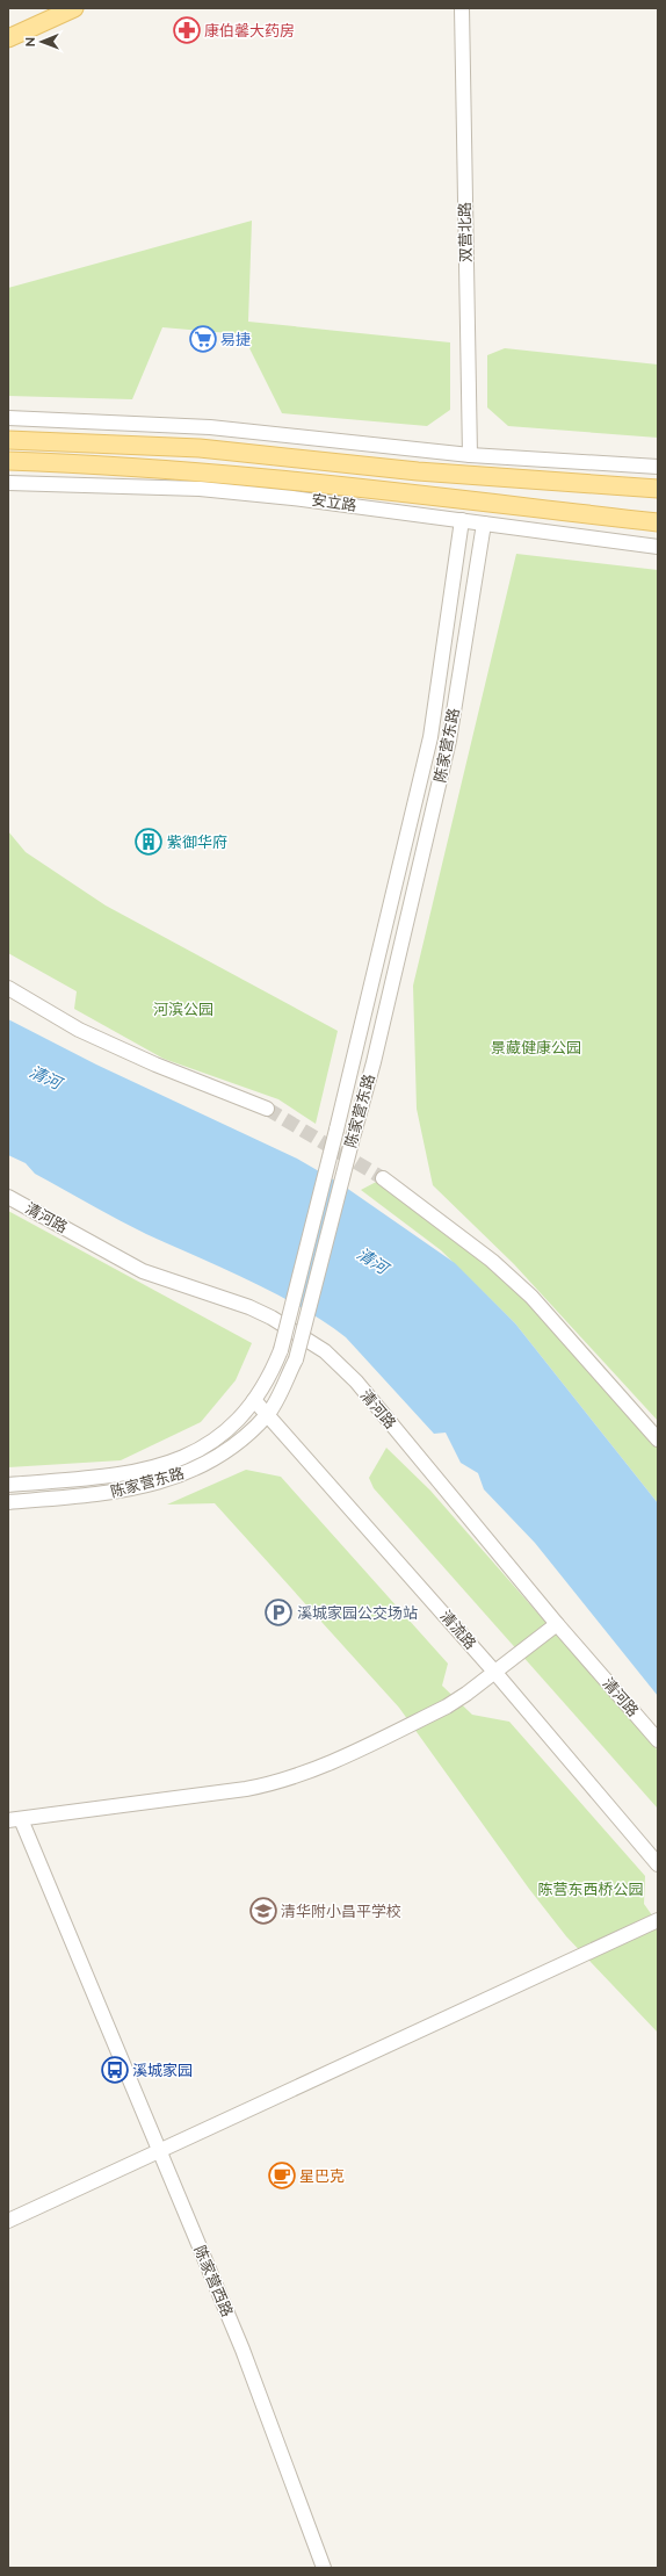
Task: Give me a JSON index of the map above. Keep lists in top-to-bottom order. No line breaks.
{"streets":{"main road":["安立路"],"street":["双营北路","陈家营东路","清河路","清流路","陈家营西路"]},"crossings":[["安立路","陈家营东路"],["陈家营东路","清流路"]],"water":["清河"],"parks":["河滨公园","景藏健康公园","陈营东西桥公园"],"places":{"pharmacy":["康伯馨大药房"],"supermarket":["易捷"],"building":["紫御华府"],"parking":["溪城家园公交场站"],"school or university":["清华附小昌平学校"],"bus stop":["溪城家园"],"cafe":["星巴克"]},"north":"left"}
